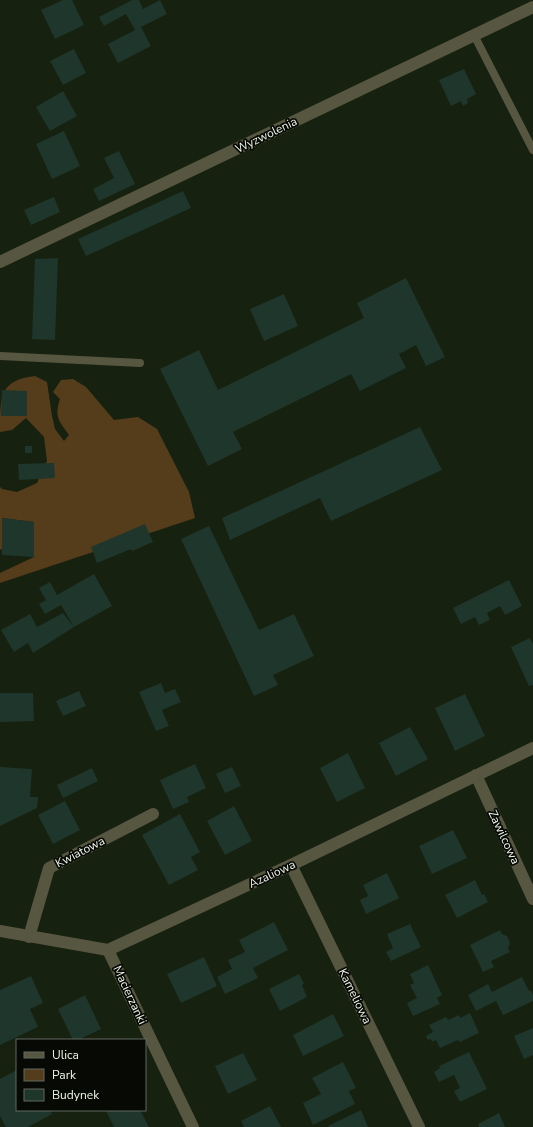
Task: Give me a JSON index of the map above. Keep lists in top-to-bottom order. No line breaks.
{"streets":{"street":["Wyzwolenia","Zawilcowa","Kwiatowa","Azaliowa","Macierzanki","Kameliowa"]},"crossings":[["Zawilcowa","Azaliowa"],["Azaliowa","Macierzanki"],["Azaliowa","Kameliowa"]],"legend":["Ulica","Park","Budynek"]}
